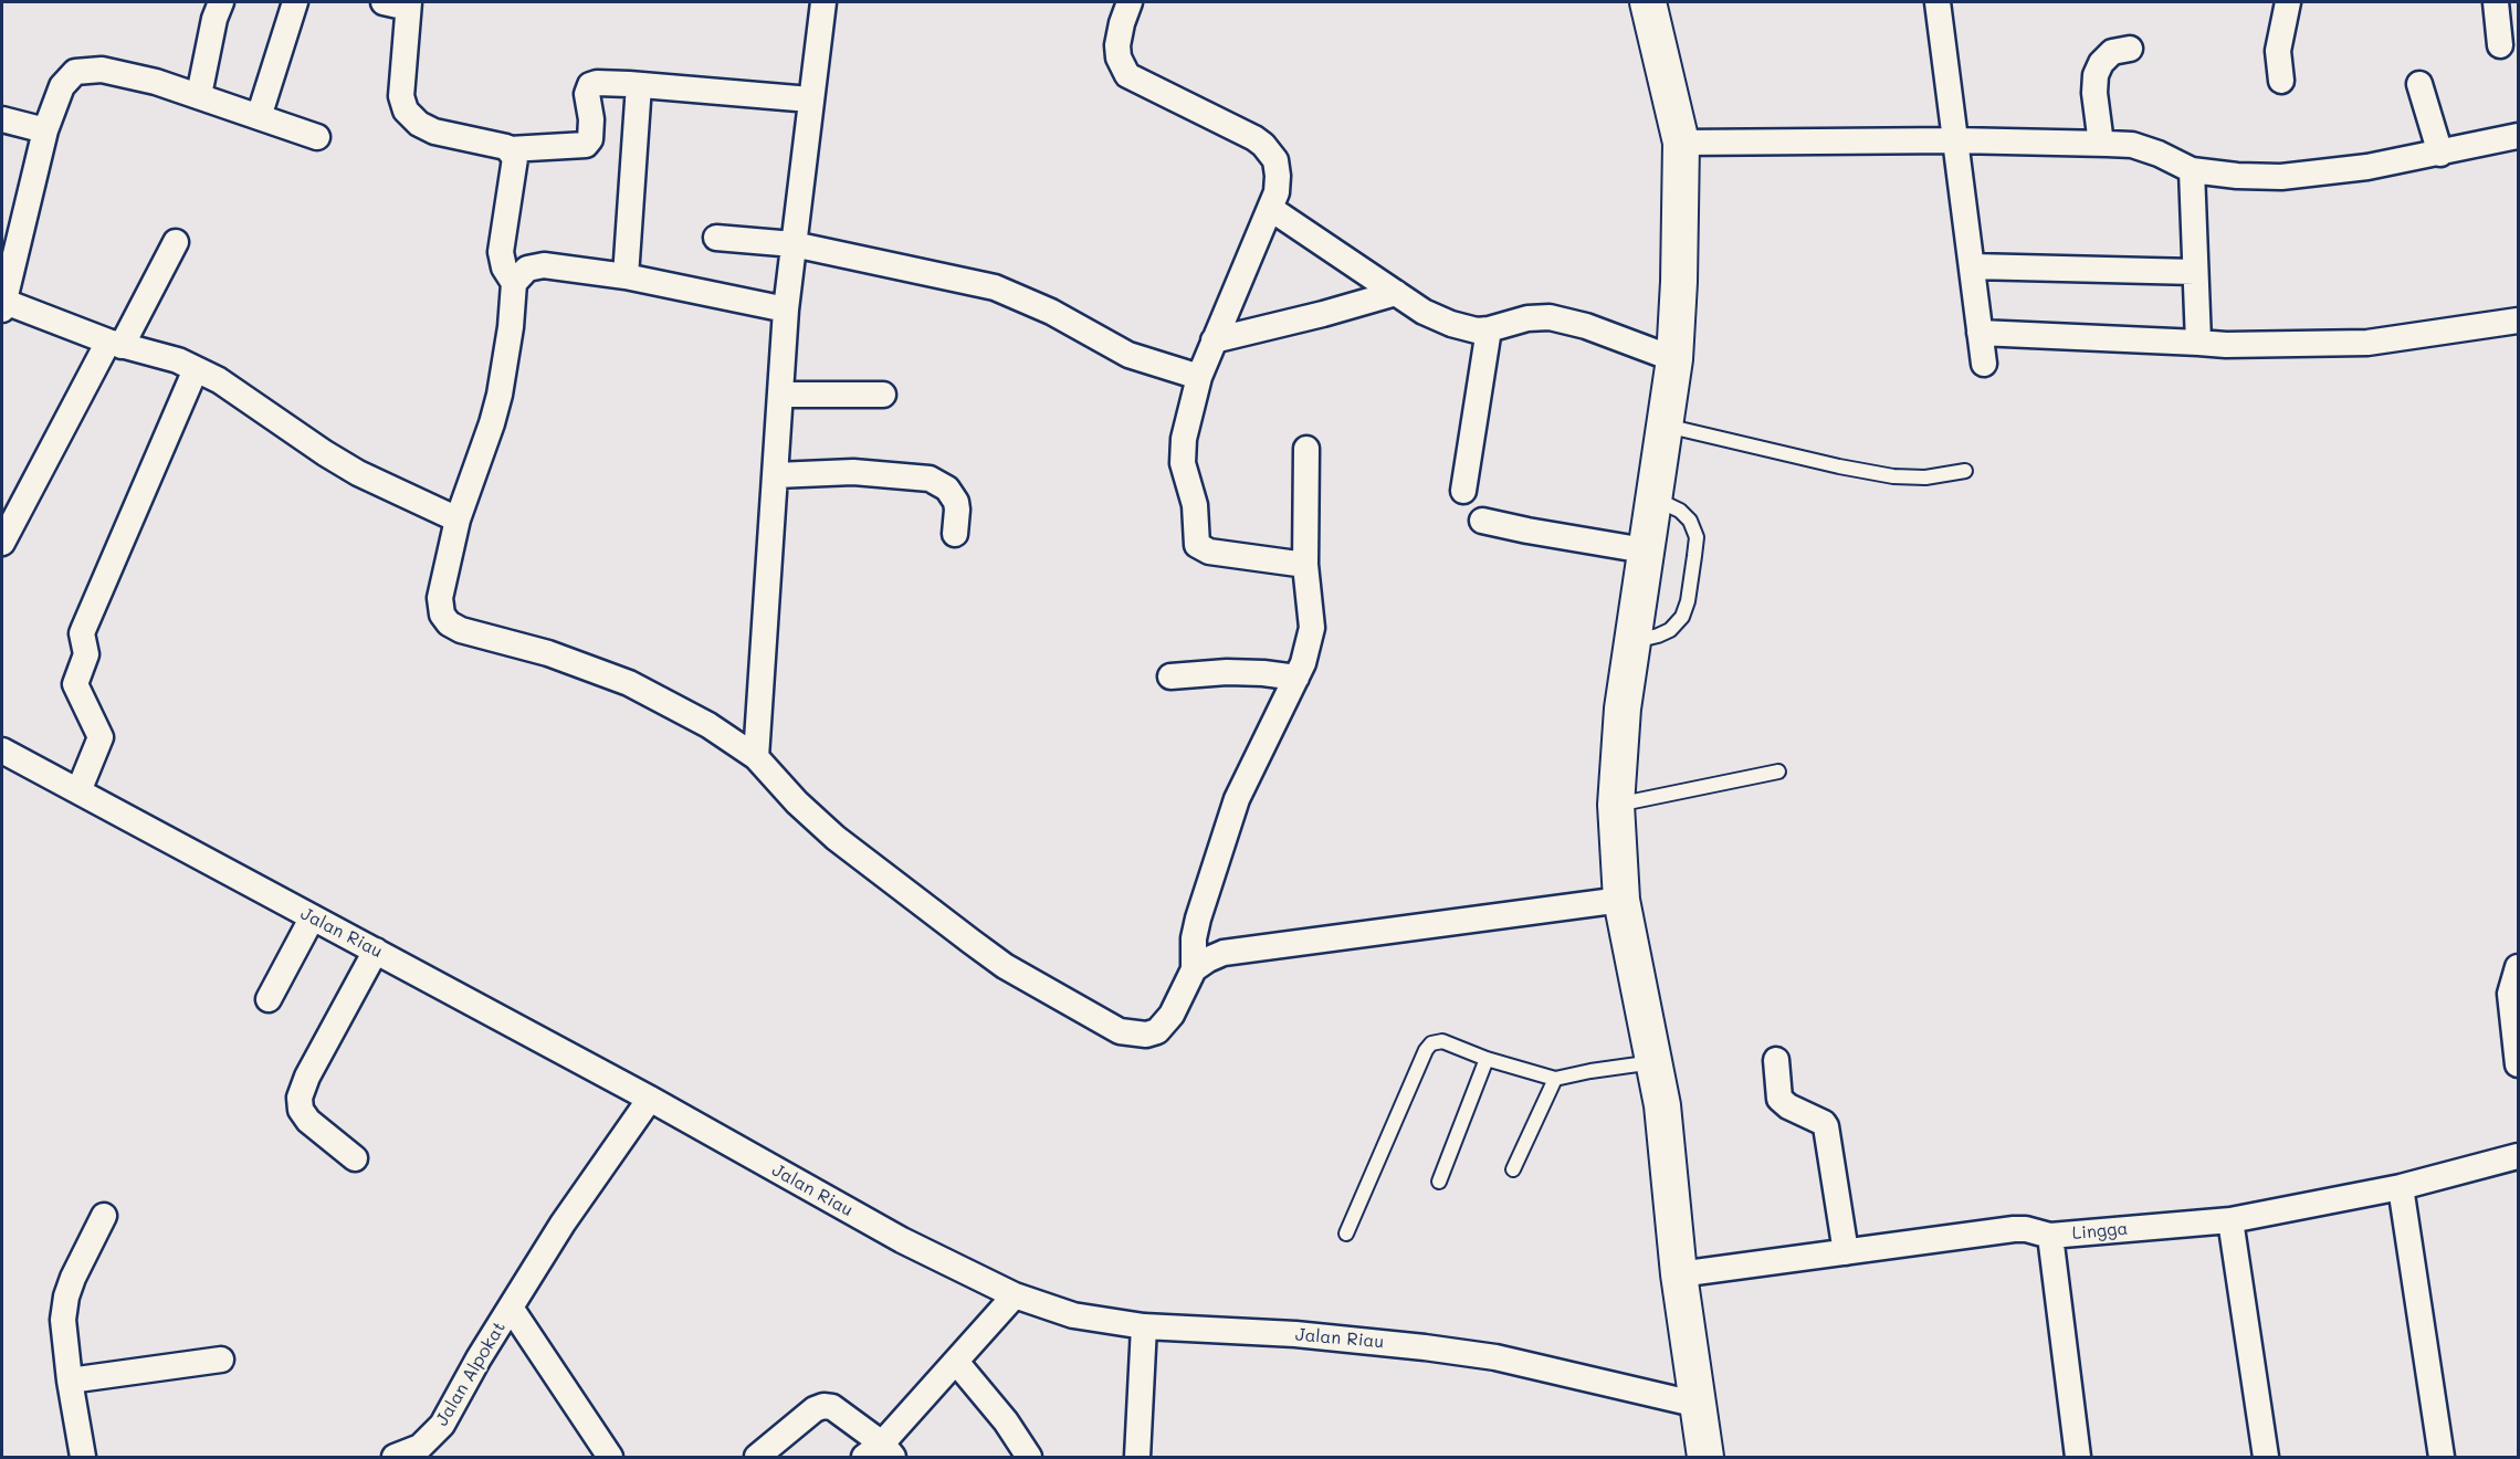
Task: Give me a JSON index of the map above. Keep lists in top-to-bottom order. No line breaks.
{"streets":{"street":["Jalan Riau","Lingga","Jalan Alpokat"]},"crossings":[["Jalan Riau","Jalan Alpokat"]]}
